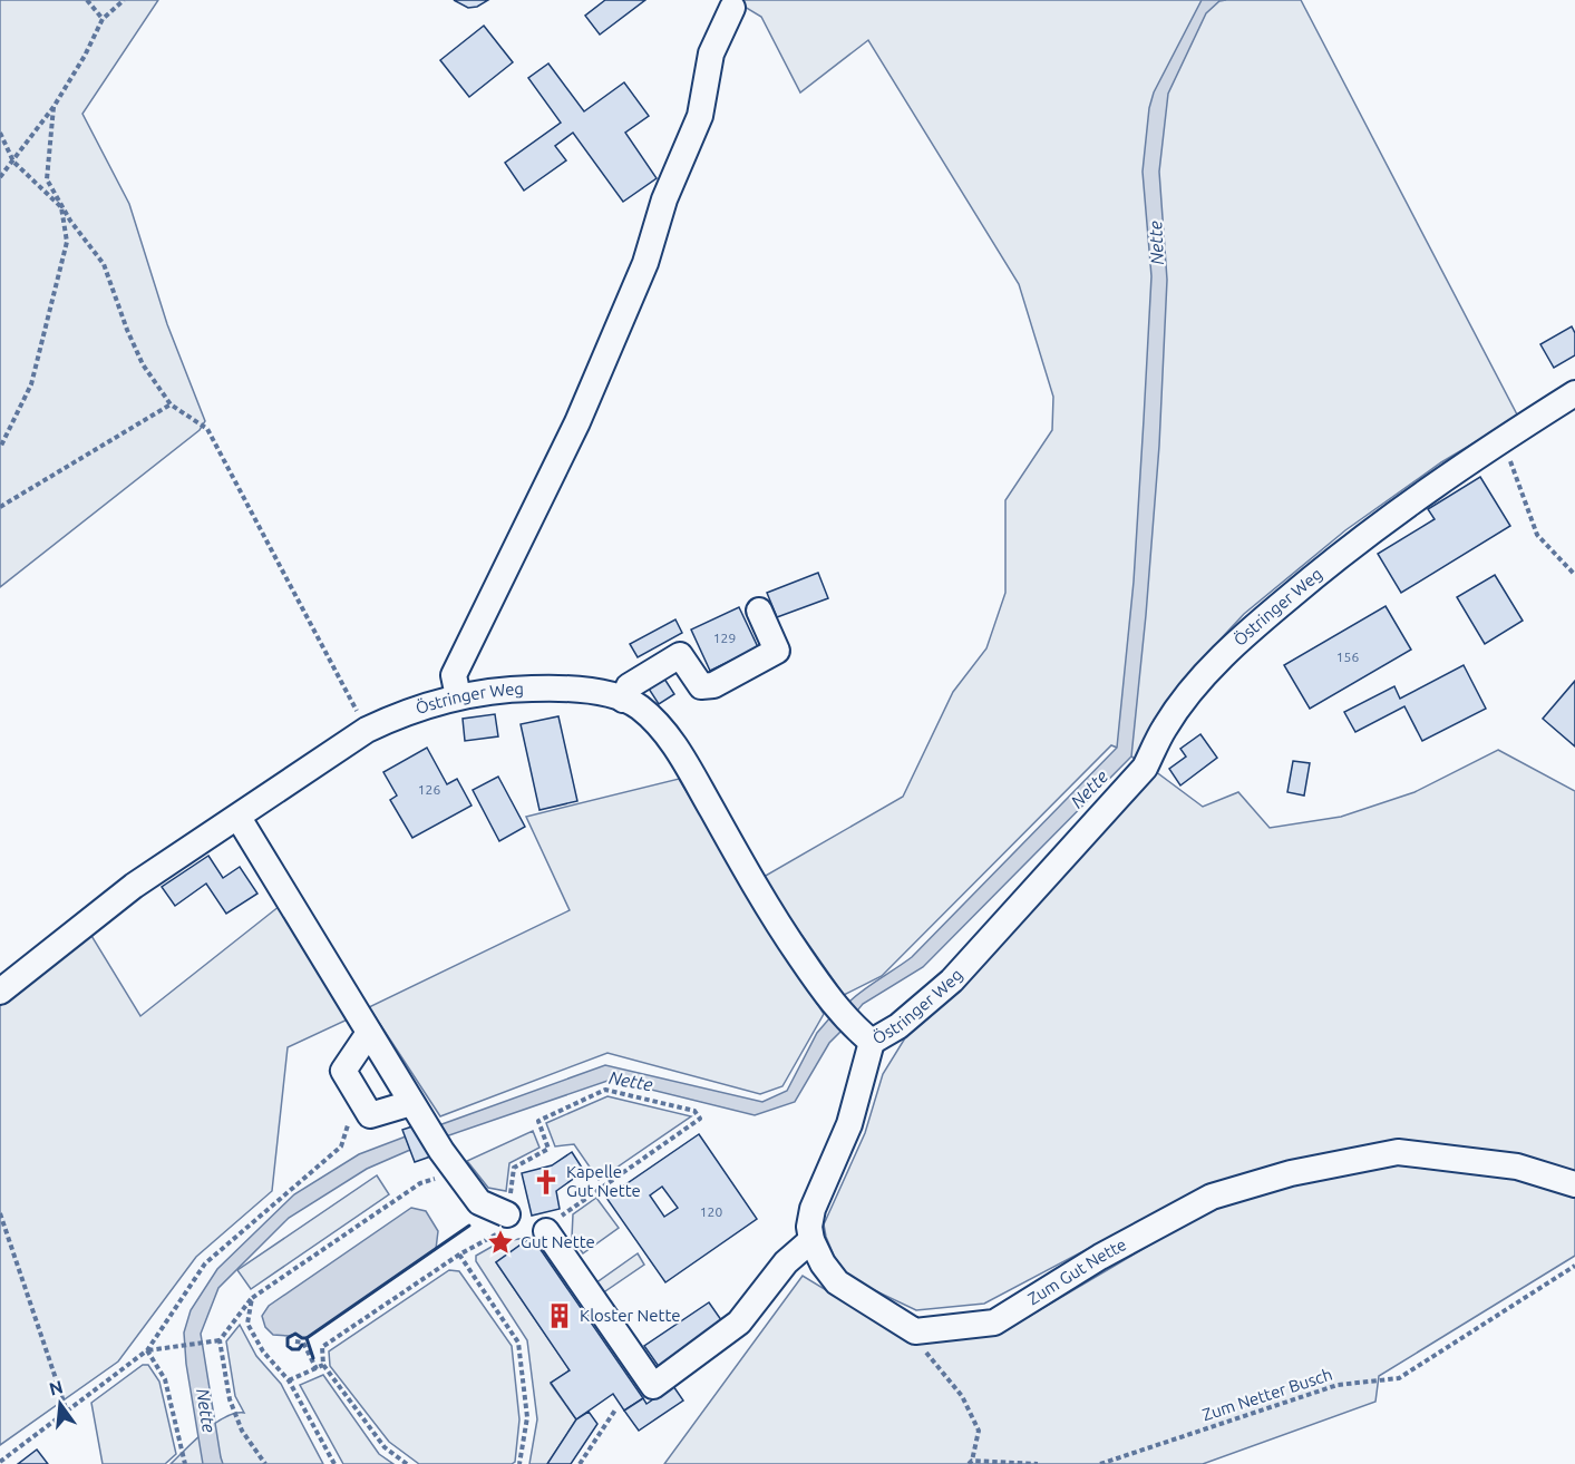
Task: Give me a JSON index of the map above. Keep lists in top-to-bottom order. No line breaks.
{"streets":{"street":["Östringer Weg","Zum Gut Nette"],"path":["Zum Netter Busch"]},"water":["Nette"],"places":{"church":["Kapelle Gut Nette"],"place":["Gut Nette"],"building":["Kloster Nette"]},"house_numbers":["129","156","126","120"],"north":"top"}
